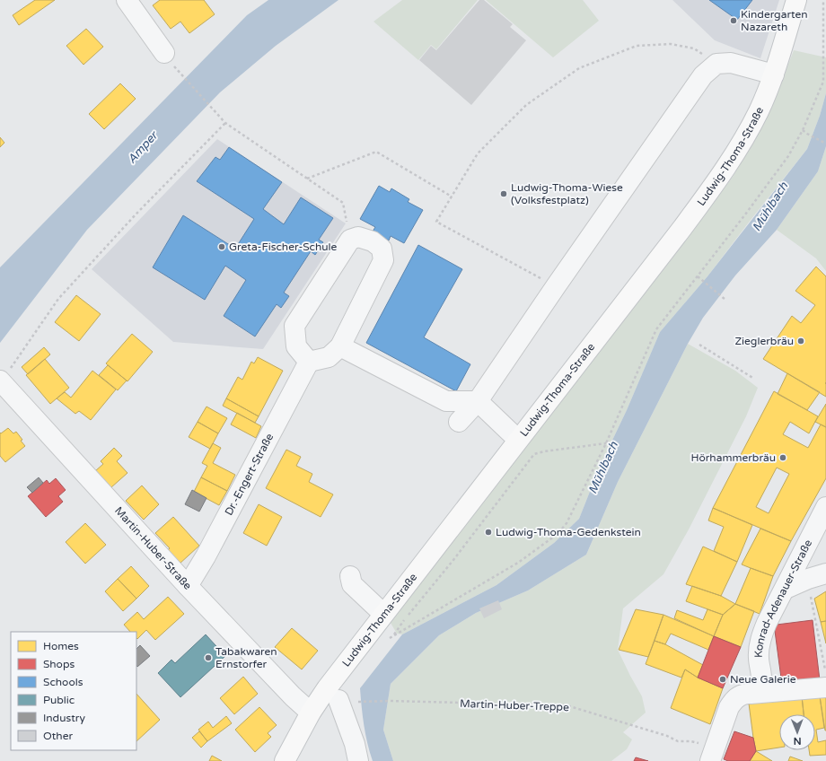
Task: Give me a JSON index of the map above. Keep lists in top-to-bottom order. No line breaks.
{"streets":{"main road":["Ludwig-Thoma-Straße"],"street":["Dr.-Engert-Straße","Martin-Huber-Straße","Konrad-Adenauer-Straße"],"path":["Martin-Huber-Treppe"]},"crossings":[["Ludwig-Thoma-Straße","Martin-Huber-Straße"],["Dr.-Engert-Straße","Martin-Huber-Straße"]],"water":["Amper","Mühlbach"],"places":["Kindergarten Nazareth","Ludwig-Thoma-Wiese (Volksfestplatz)","Greta-Fischer-Schule","Zieglerbräu","Hörhammerbräu","Ludwig-Thoma-Gedenkstein","Tabakwaren Ernstorfer","Neue Galerie"],"legend":["Homes","Shops","Schools","Public","Industry","Other"],"north":"bottom"}
